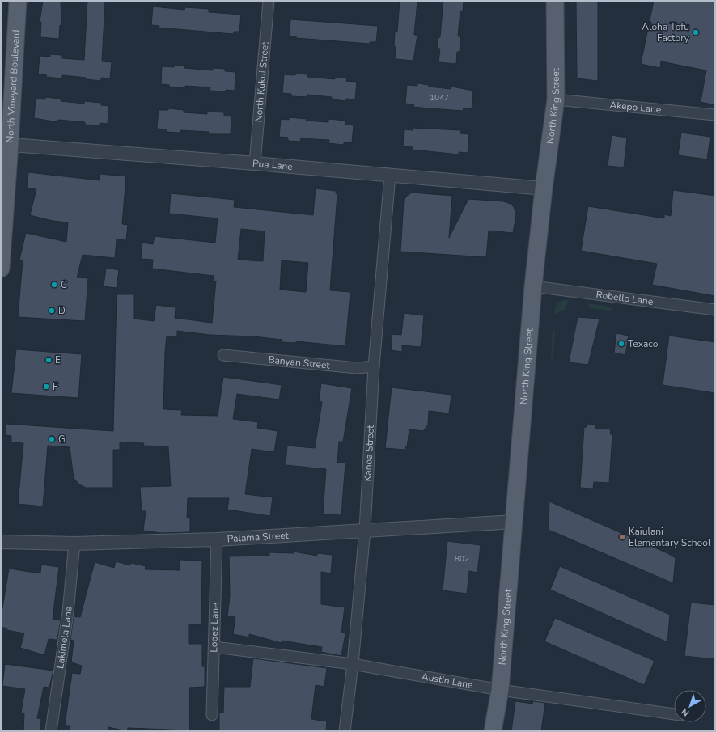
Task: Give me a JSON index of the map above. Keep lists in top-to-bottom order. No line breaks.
{"streets":{"main road":["North Vineyard Boulevard","North King Street"],"street":["North Kukui Street","Akepo Lane","Pua Lane","Robello Lane","Banyan Street","Kanoa Street","Palama Street","Lopez Lane","Lakimela Lane","Austin Lane"]},"crossings":[["North Kukui Street","Pua Lane"],["North Vineyard Boulevard","Pua Lane"],["North King Street","Akepo Lane"],["North King Street","Pua Lane"],["North King Street","Robello Lane"],["North King Street","Palama Street"],["North King Street","Austin Lane"],["Pua Lane","Kanoa Street"],["Banyan Street","Kanoa Street"],["Kanoa Street","Palama Street"],["Kanoa Street","Austin Lane"],["Palama Street","Lopez Lane"],["Palama Street","Lakimela Lane"],["Lopez Lane","Austin Lane"]],"places":["Aloha Tofu Factory","C","D","Texaco","E","F","G","Kaiulani Elementary School"],"house_numbers":["1047","802"],"north":"bottom left"}
